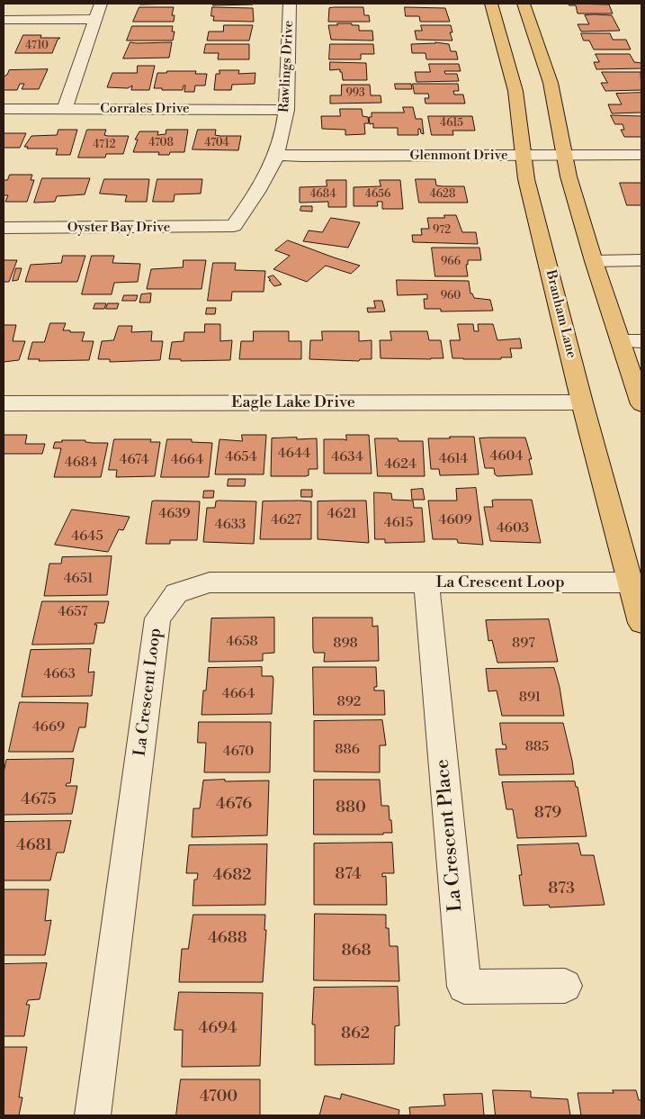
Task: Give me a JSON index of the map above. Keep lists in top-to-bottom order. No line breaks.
{"streets":{"main road":["Branham Lane"],"street":["Rawlings Drive","Corrales Drive","Glenmont Drive","Oyster Bay Drive","Eagle Lake Drive","La Crescent Loop","La Crescent Place"]},"crossings":[["Rawlings Drive","Corrales Drive"],["Rawlings Drive","Glenmont Drive"],["Rawlings Drive","Oyster Bay Drive"],["Glenmont Drive","Branham Lane"],["Branham Lane","Eagle Lake Drive"],["Branham Lane","La Crescent Loop"],["La Crescent Loop","La Crescent Place"]],"house_numbers":["4710","993","4615","4708","4704","4712","4684","4656","4628","972","966","960","4644","4604","4654","4634","4614","4674","4664","4684","4624","4639","4621","4627","4609","4615","4633","4603","4645","4651","4657","4658","898","897","4663","4664","891","892","4669","885","886","4670","4675","4676","880","879","4681","874","4682","873","4688","868","4694","862","4700"]}
